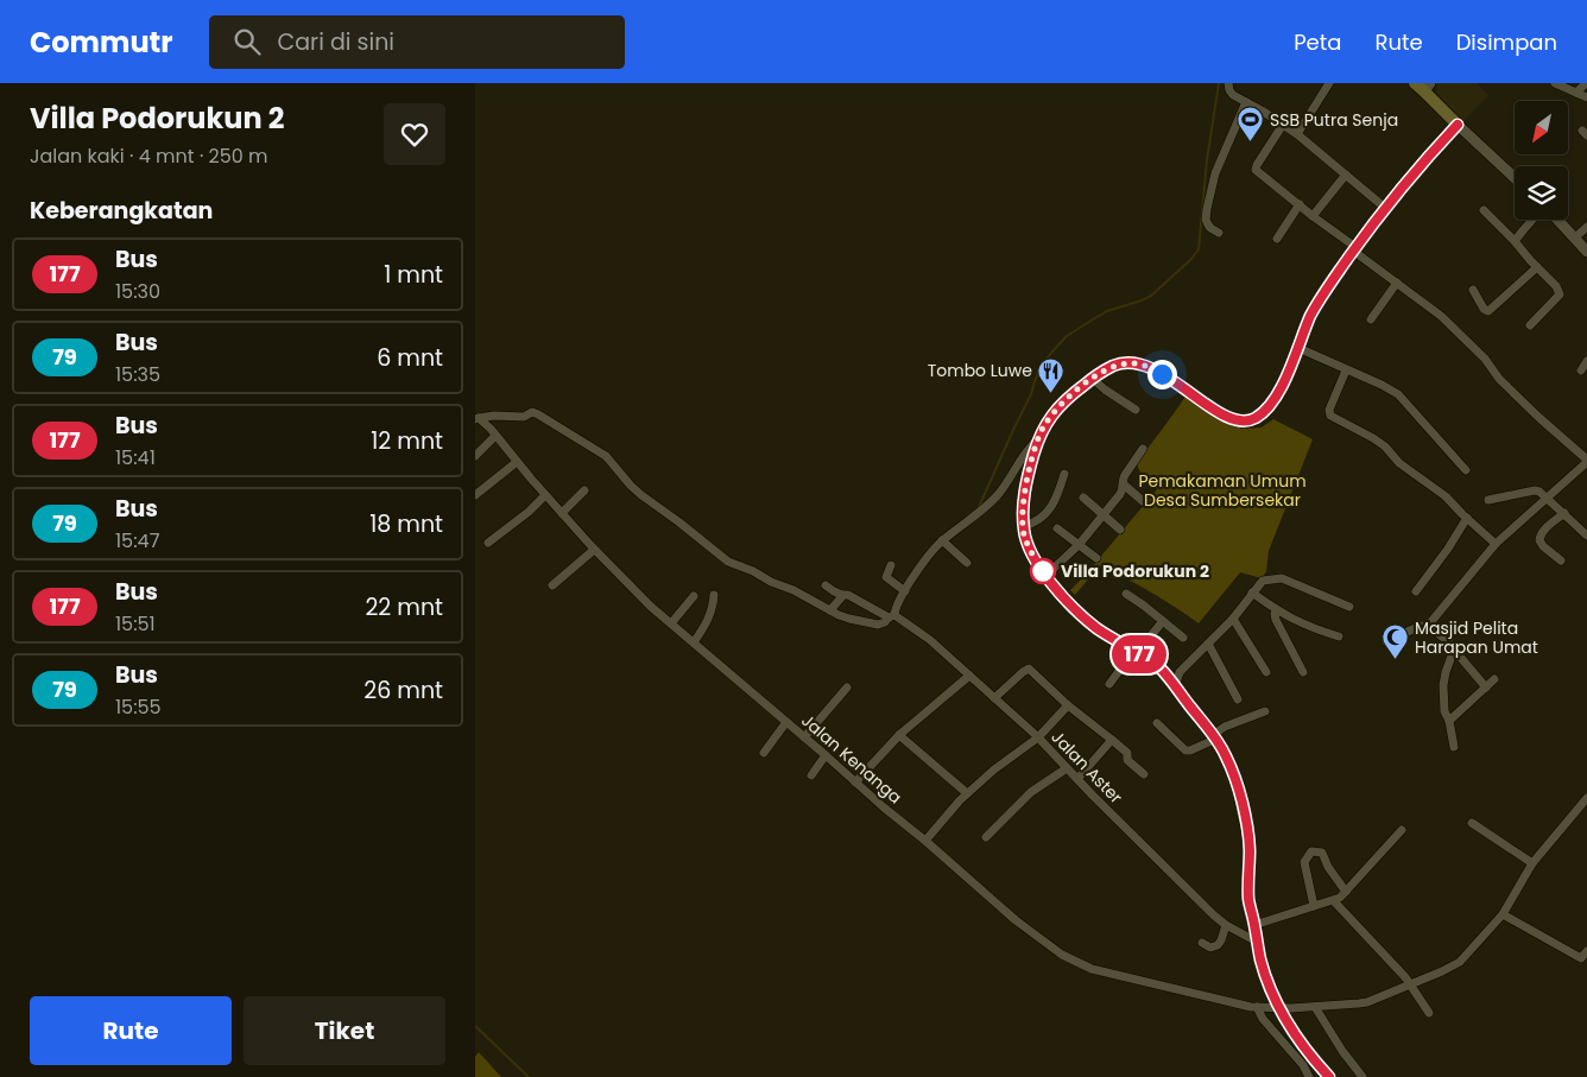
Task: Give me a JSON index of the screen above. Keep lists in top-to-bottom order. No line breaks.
{"streets":{"street":["Jalan Kenanga","Jalan Aster"]},"parks":["Pemakaman Umum Desa Sumbersekar"],"places":{"sports":["SSB Putra Senja"],"restaurant":["Tombo Luwe"],"other":["Villa Podorukun 2"],"mosque":["Masjid Pelita Harapan Umat"]},"lines":["bus line 177"],"north":"bottom left","page":{"header":"Commutr","search":"Cari di sini","nav":["Peta","Rute","Disimpan"],"heading":[["Villa Podorukun 2","Jalan kaki · 4 mnt · 250 m"],"Keberangkatan"],"on_map":"177","list":[{"mark":"177","name":"Bus","note":"15:30","value":"1 mnt"},{"mark":"79","name":"Bus","note":"15:35","value":"6 mnt"},{"mark":"177","name":"Bus","note":"15:41","value":"12 mnt"},{"mark":"79","name":"Bus","note":"15:47","value":"18 mnt"},{"mark":"177","name":"Bus","note":"15:51","value":"22 mnt"},{"mark":"79","name":"Bus","note":"15:55","value":"26 mnt"}],"buttons":["Rute","Tiket"]}}
